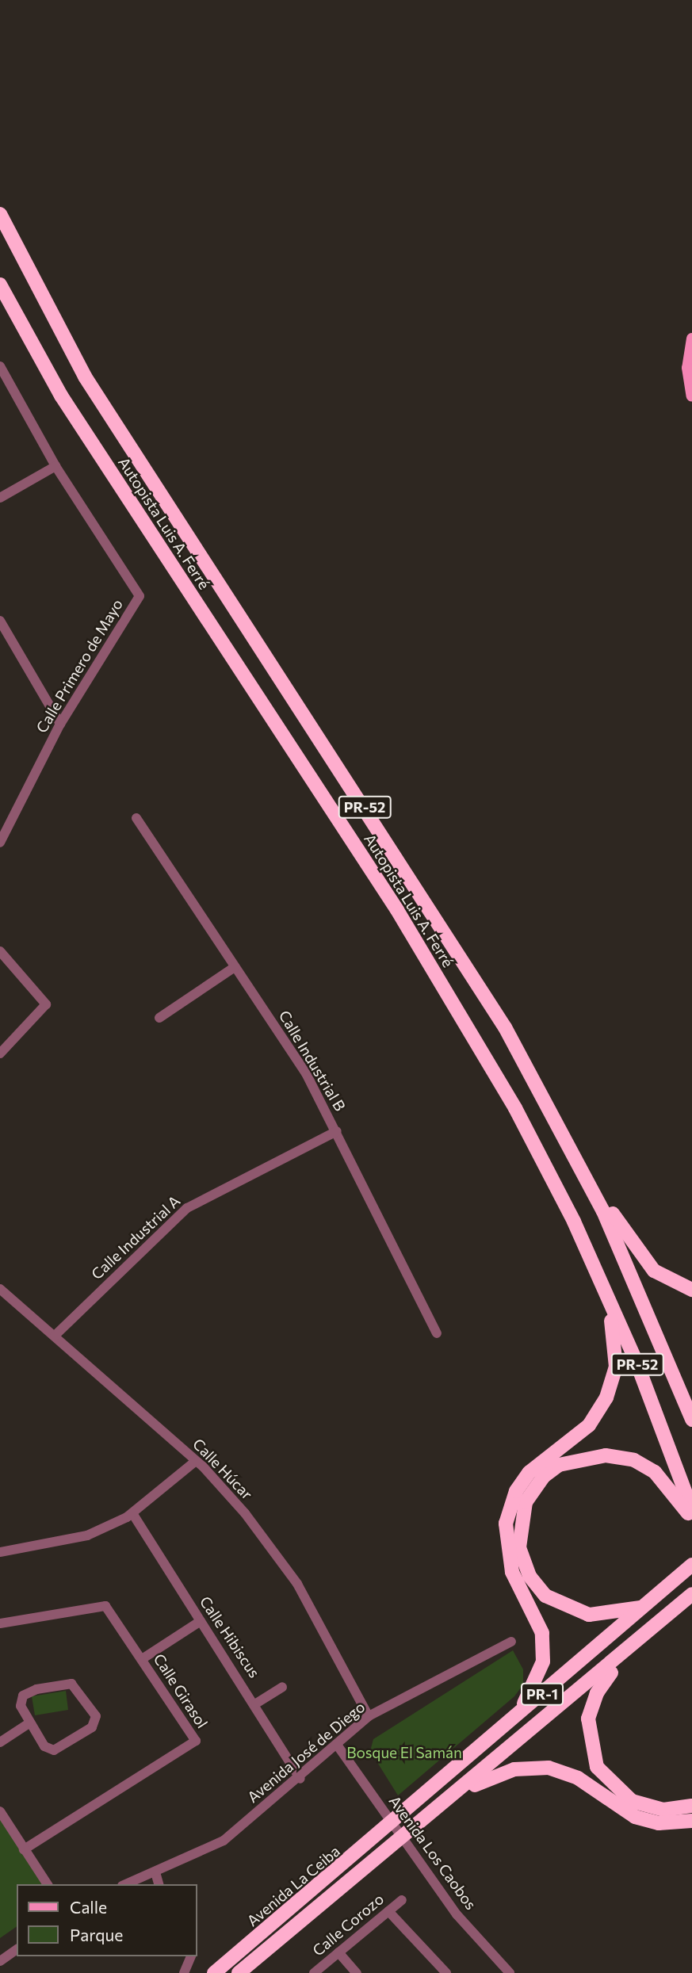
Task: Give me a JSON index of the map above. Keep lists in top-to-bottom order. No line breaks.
{"streets":{"highway":["Autopista Luis A. Ferré","PR-52","PR-1","Avenida La Ceiba"],"street":["Calle Primero de Mayo","Calle Industrial B","Calle Industrial A","Calle Húcar","Calle Hibiscus","Calle Girasol","Avenida José de Diego","Avenida Los Caobos","Calle Corozo"]},"crossings":[["Calle Industrial B","Calle Industrial A"],["Calle Industrial A","Calle Húcar"],["Calle Húcar","Avenida José de Diego"],["Calle Hibiscus","Avenida José de Diego"],["PR-1","Avenida Los Caobos"],["PR-1","Avenida La Ceiba"],["Avenida José de Diego","Avenida Los Caobos"],["Avenida Los Caobos","Avenida La Ceiba"]],"parks":["Bosque El Samán"],"legend":["Calle","Parque"]}
